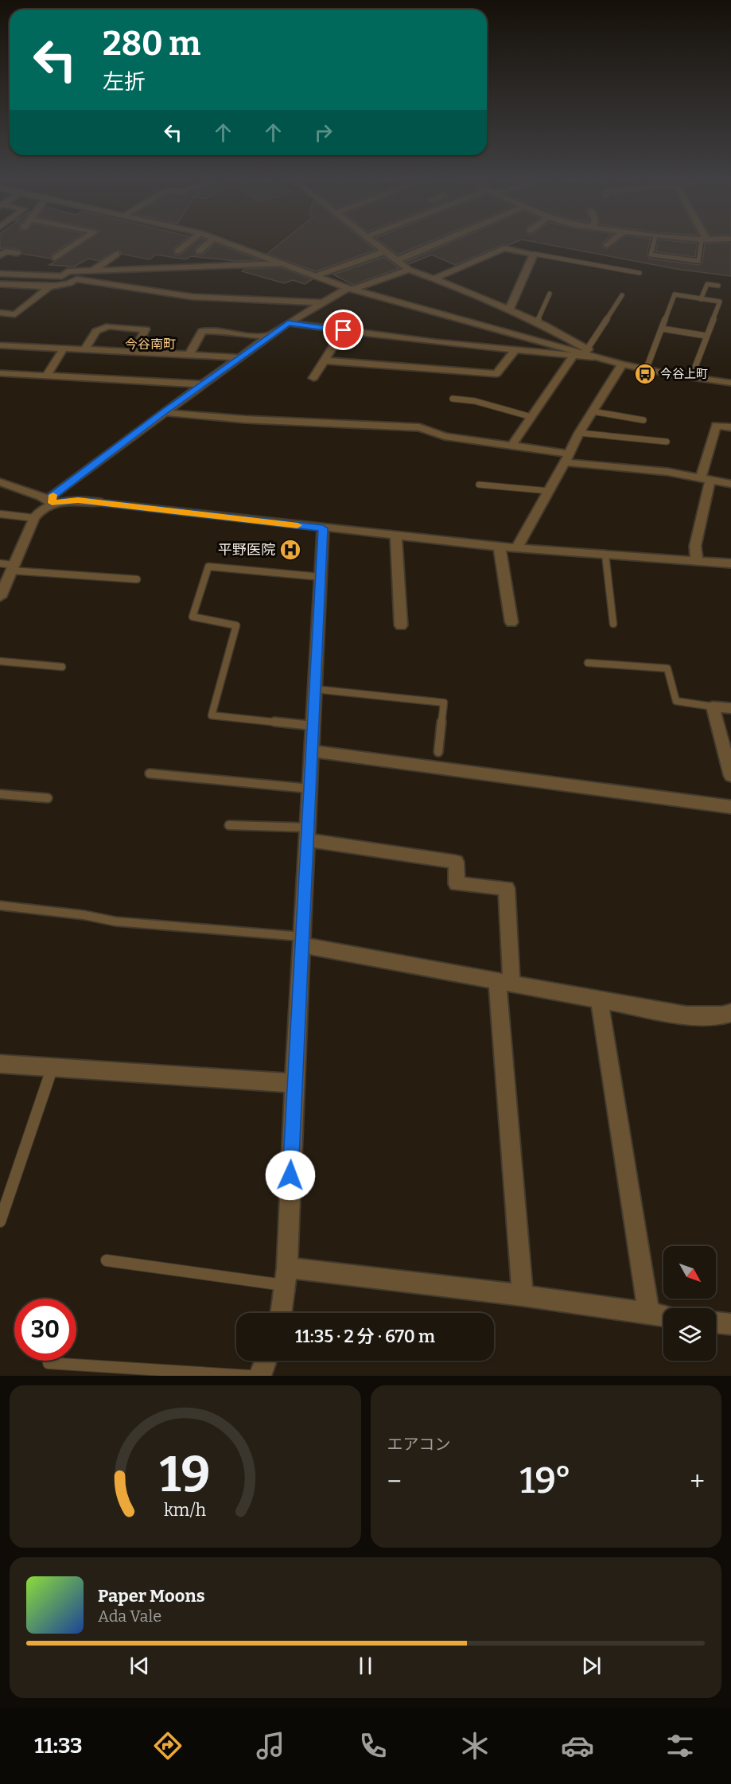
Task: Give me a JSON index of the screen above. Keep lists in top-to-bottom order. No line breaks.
{"districts":["今谷南町"],"places":{"bus stop":["今谷上町"],"hospital":["平野医院"]},"north":"bottom right","page":{"turn":["280 m","左折"],"limit":"30","trip":"11:35 · 2 分 · 670 m","tile":"エアコン","heat":["−","19°","+"],"song":["Paper Moons","Ada Vale"],"tabs":"11:33","gauge":["19","km/h"]}}
